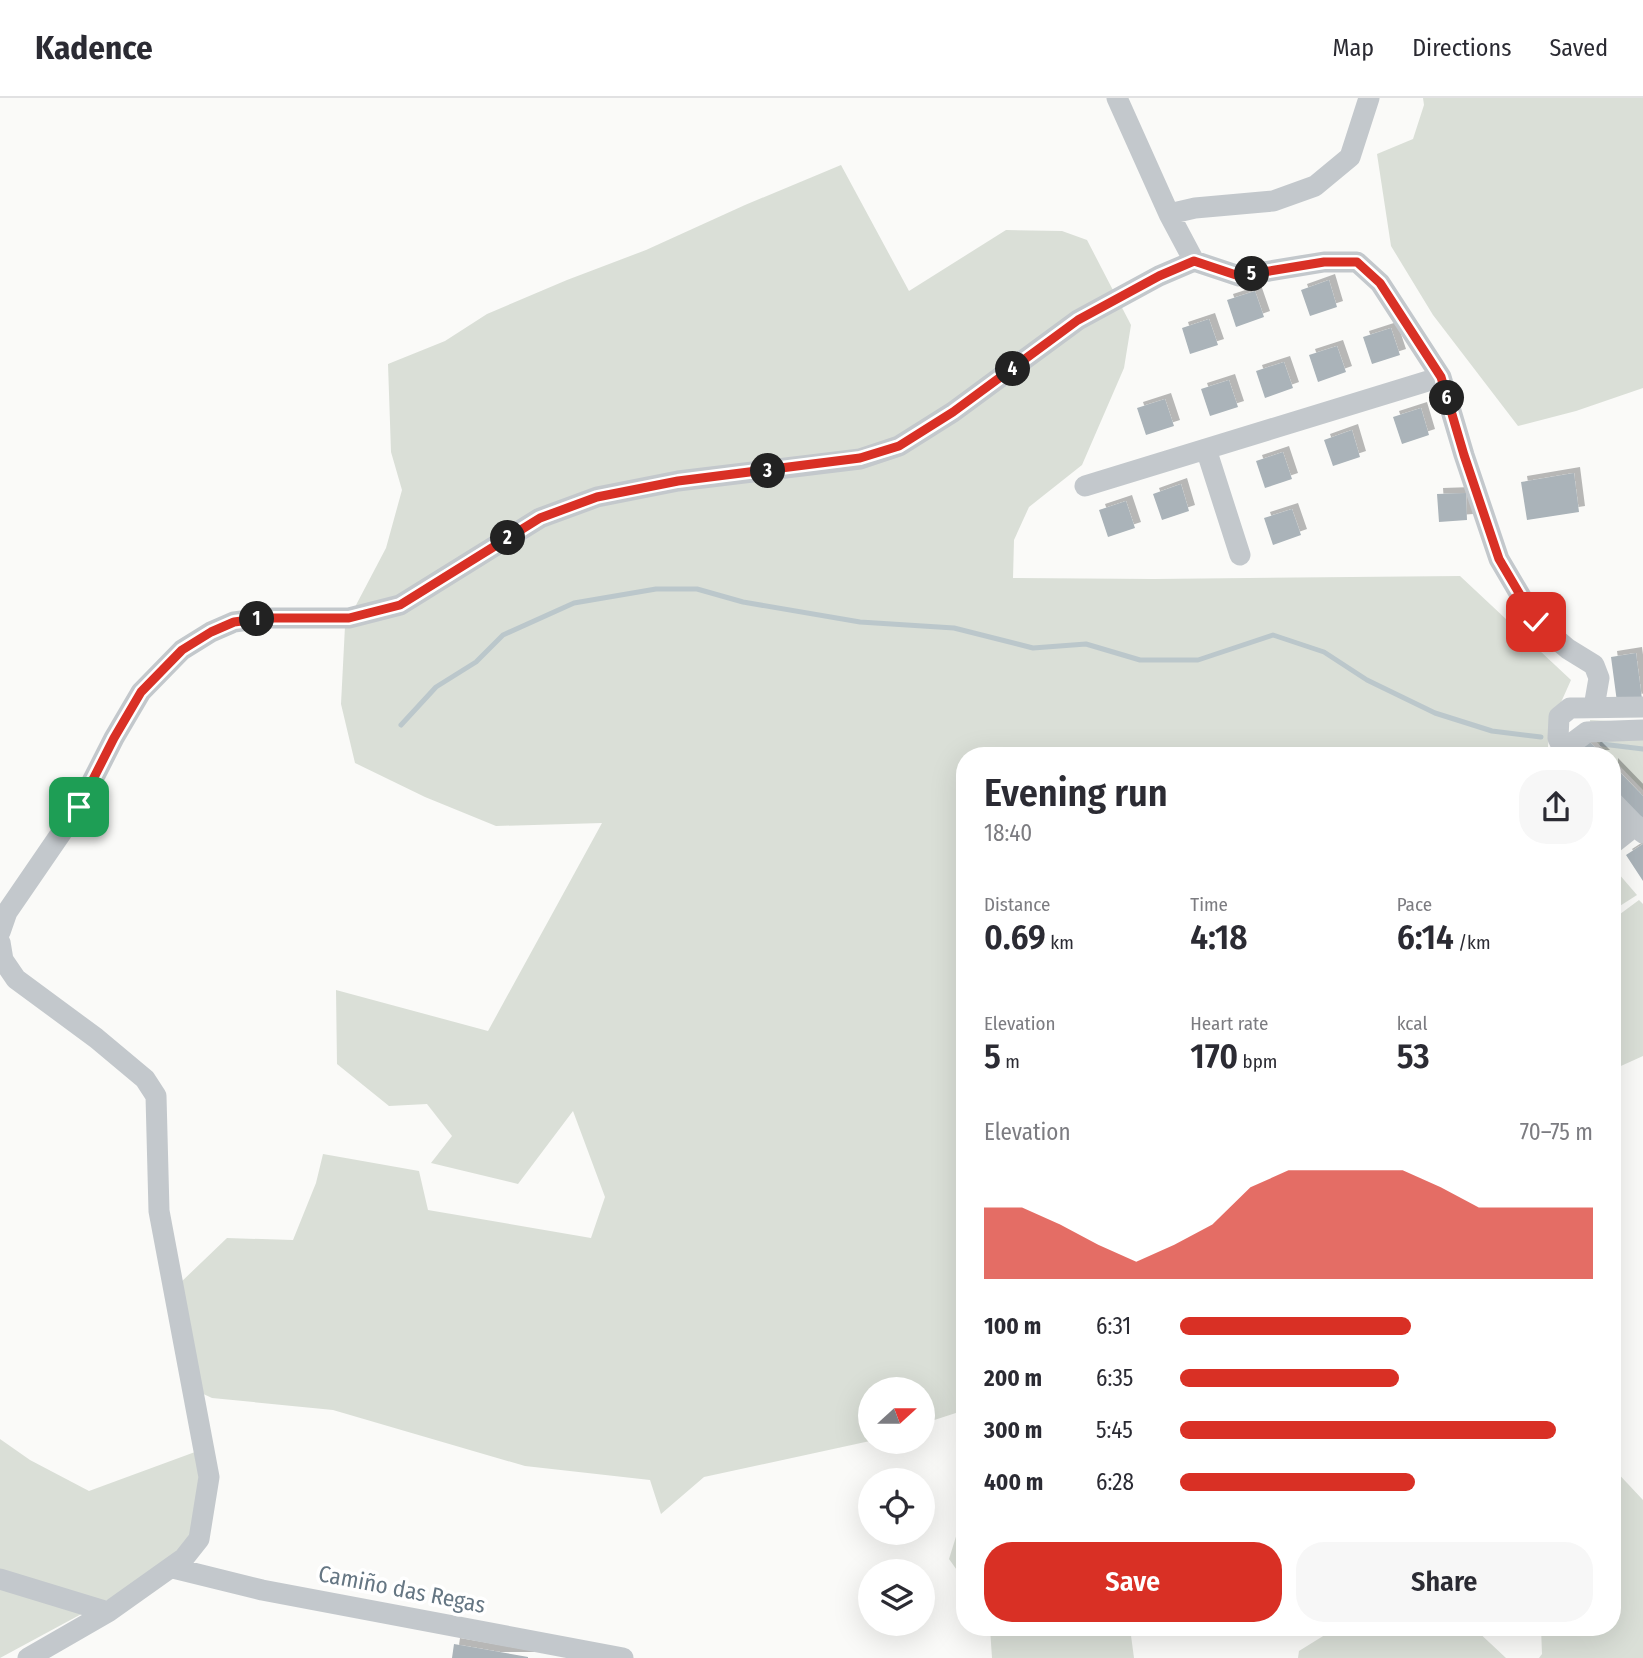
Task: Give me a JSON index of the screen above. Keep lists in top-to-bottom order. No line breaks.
{"streets":{"street":["Camiño das Regas"]},"north":"right","page":{"header":"Kadence","nav":["Map","Directions","Saved"],"pins":["5","4","6","3","2","1"],"heading":["Evening run","18:40"],"stats":[["Distance","0.69 km"],["Time","4:18"],["Pace","6:14 /km"],["Elevation","5 m"],["Heart rate","170 bpm"],["kcal","53"]],"chart":["Elevation","70–75 m"],"list":[{"name":"100 m","note":"6:31"},{"name":"200 m","note":"6:35"},{"name":"300 m","note":"5:45"},{"name":"400 m","note":"6:28"}],"buttons":["Save","Share"]}}
